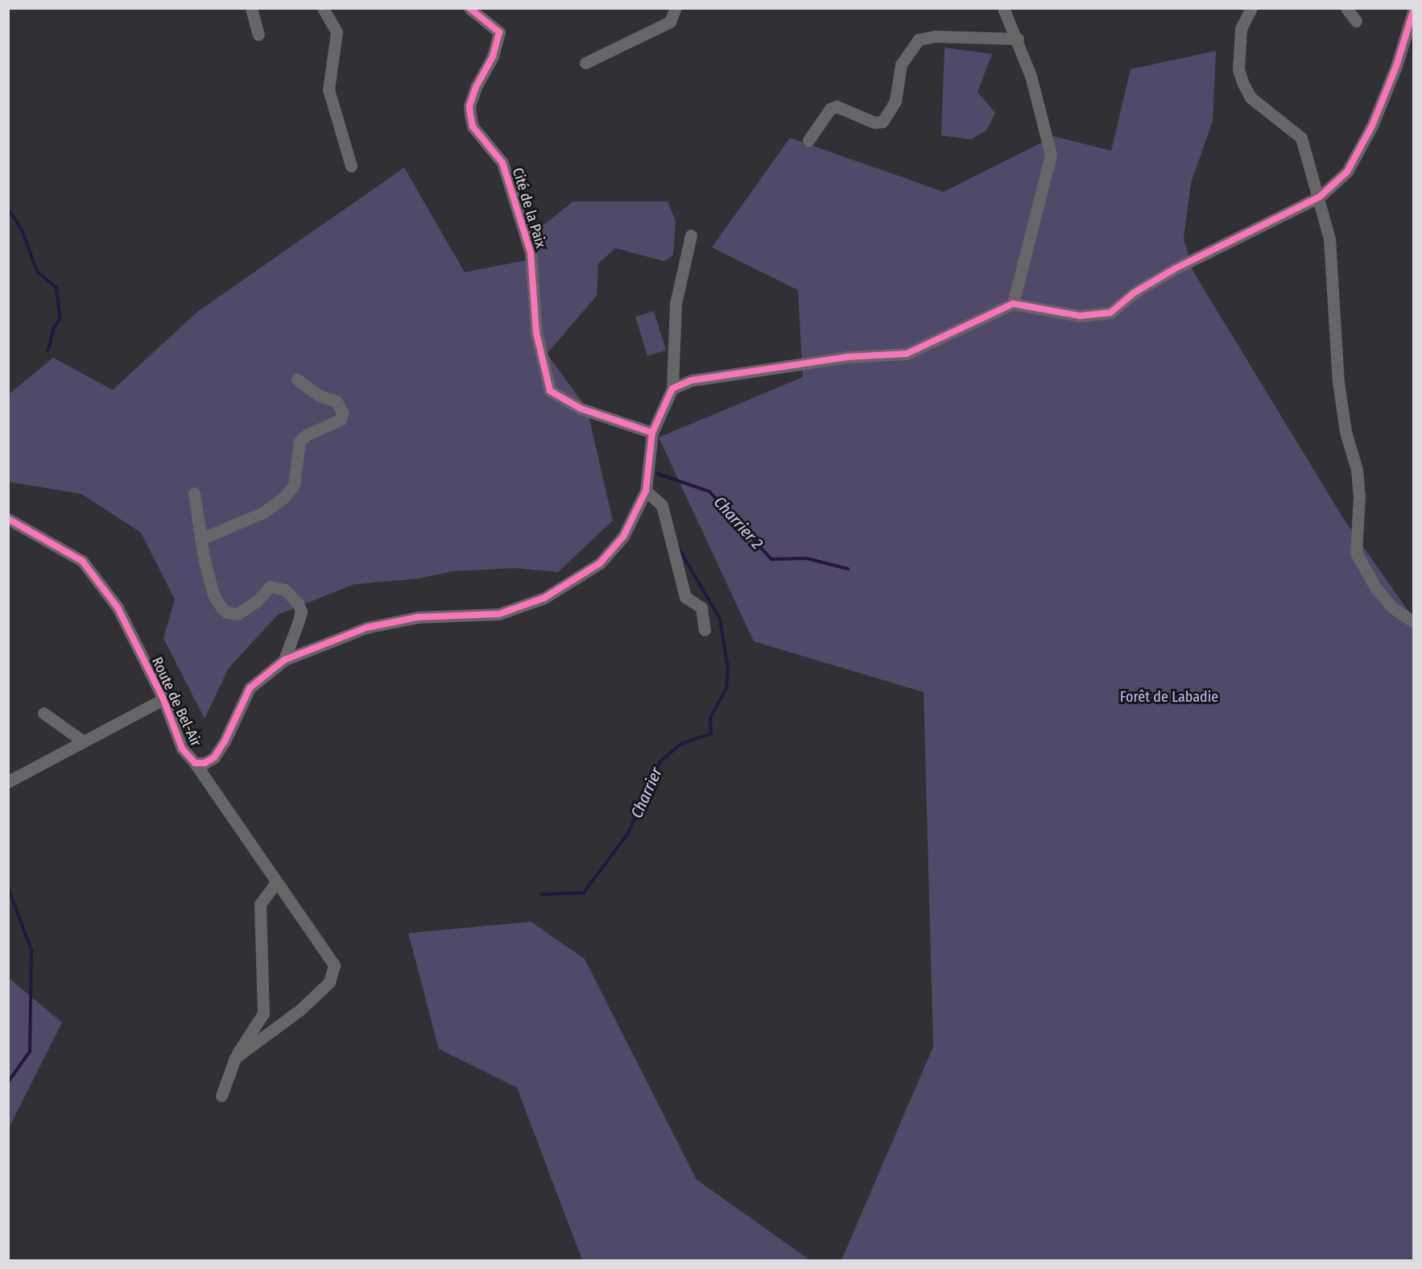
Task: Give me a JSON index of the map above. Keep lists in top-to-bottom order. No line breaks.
{"streets":{"street":["Cité de la Paix","Route de Bel-Air"]},"crossings":[["Cité de la Paix","Route de Bel-Air"]],"water":["Charrier 2","Charrier"],"parks":["Forêt de Labadie"]}
